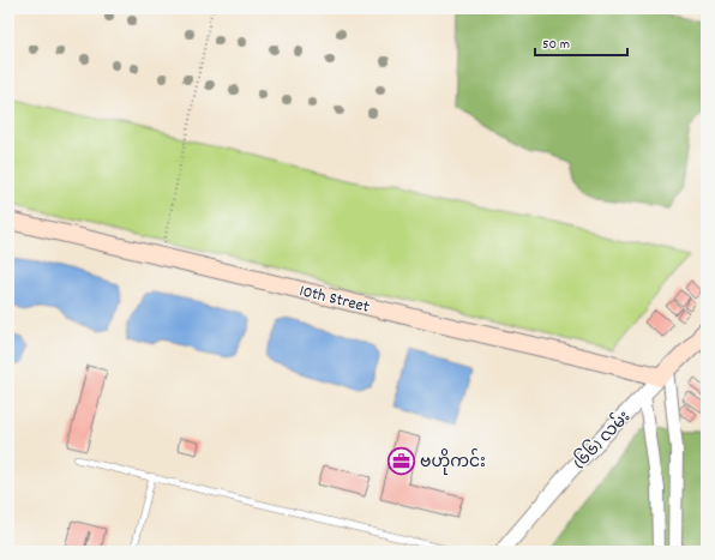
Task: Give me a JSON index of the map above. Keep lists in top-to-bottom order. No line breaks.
{"streets":{"main road":["10th Street","(၆၆) လမ်း"]},"crossings":[["10th Street","(၆၆) လမ်း"]],"places":{"office":["ဗဟိုကင်း"]},"scale_bar":"50 m"}
